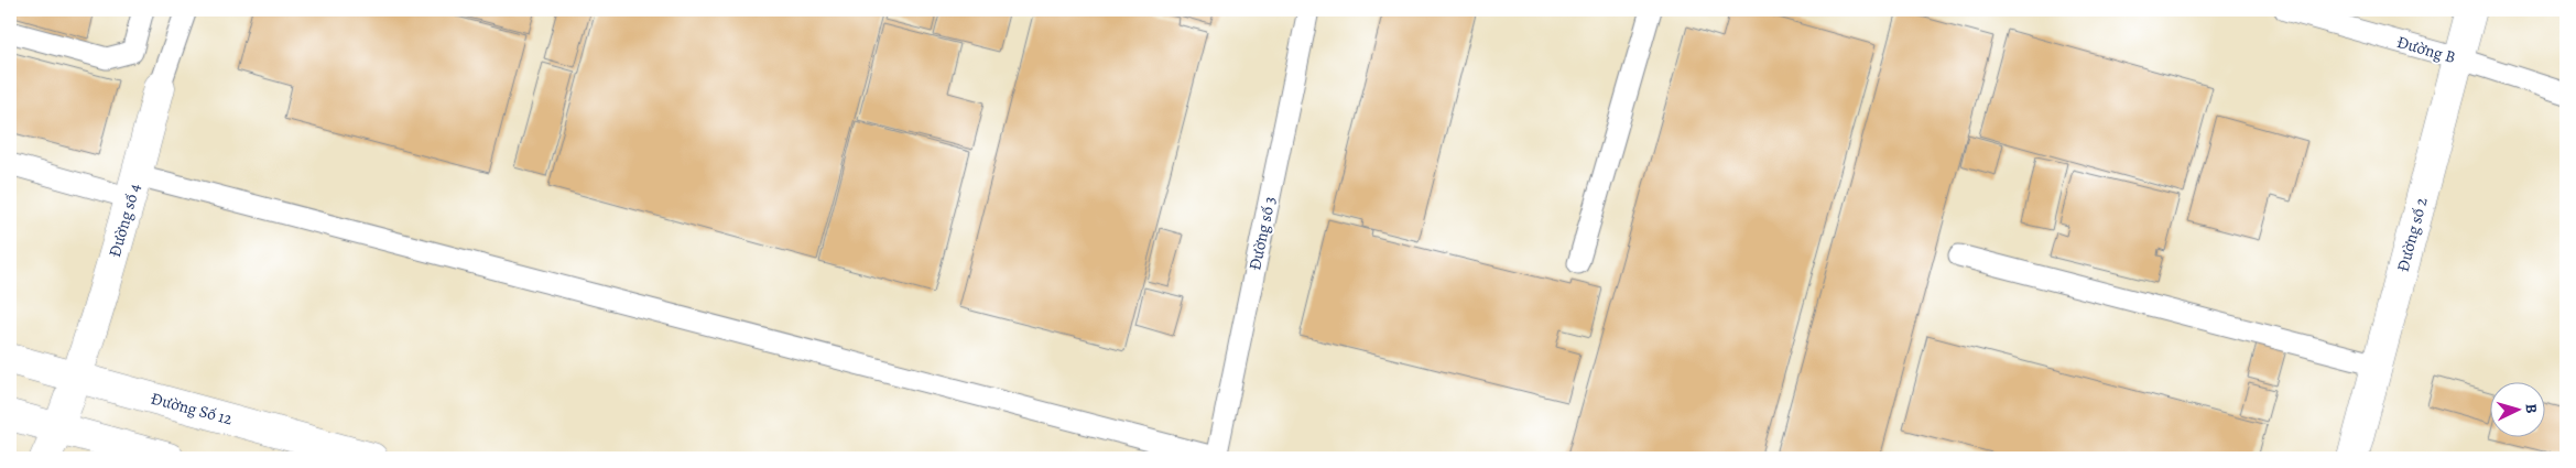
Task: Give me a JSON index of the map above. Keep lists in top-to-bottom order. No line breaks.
{"streets":{"street":["Đường số 4","Đường số 2","Đường Số 12"],"lane":["Đường B","Đường số 3"]},"crossings":[["Đường B","Đường số 2"],["Đường số 4","Đường Số 12"]],"north":"right"}
